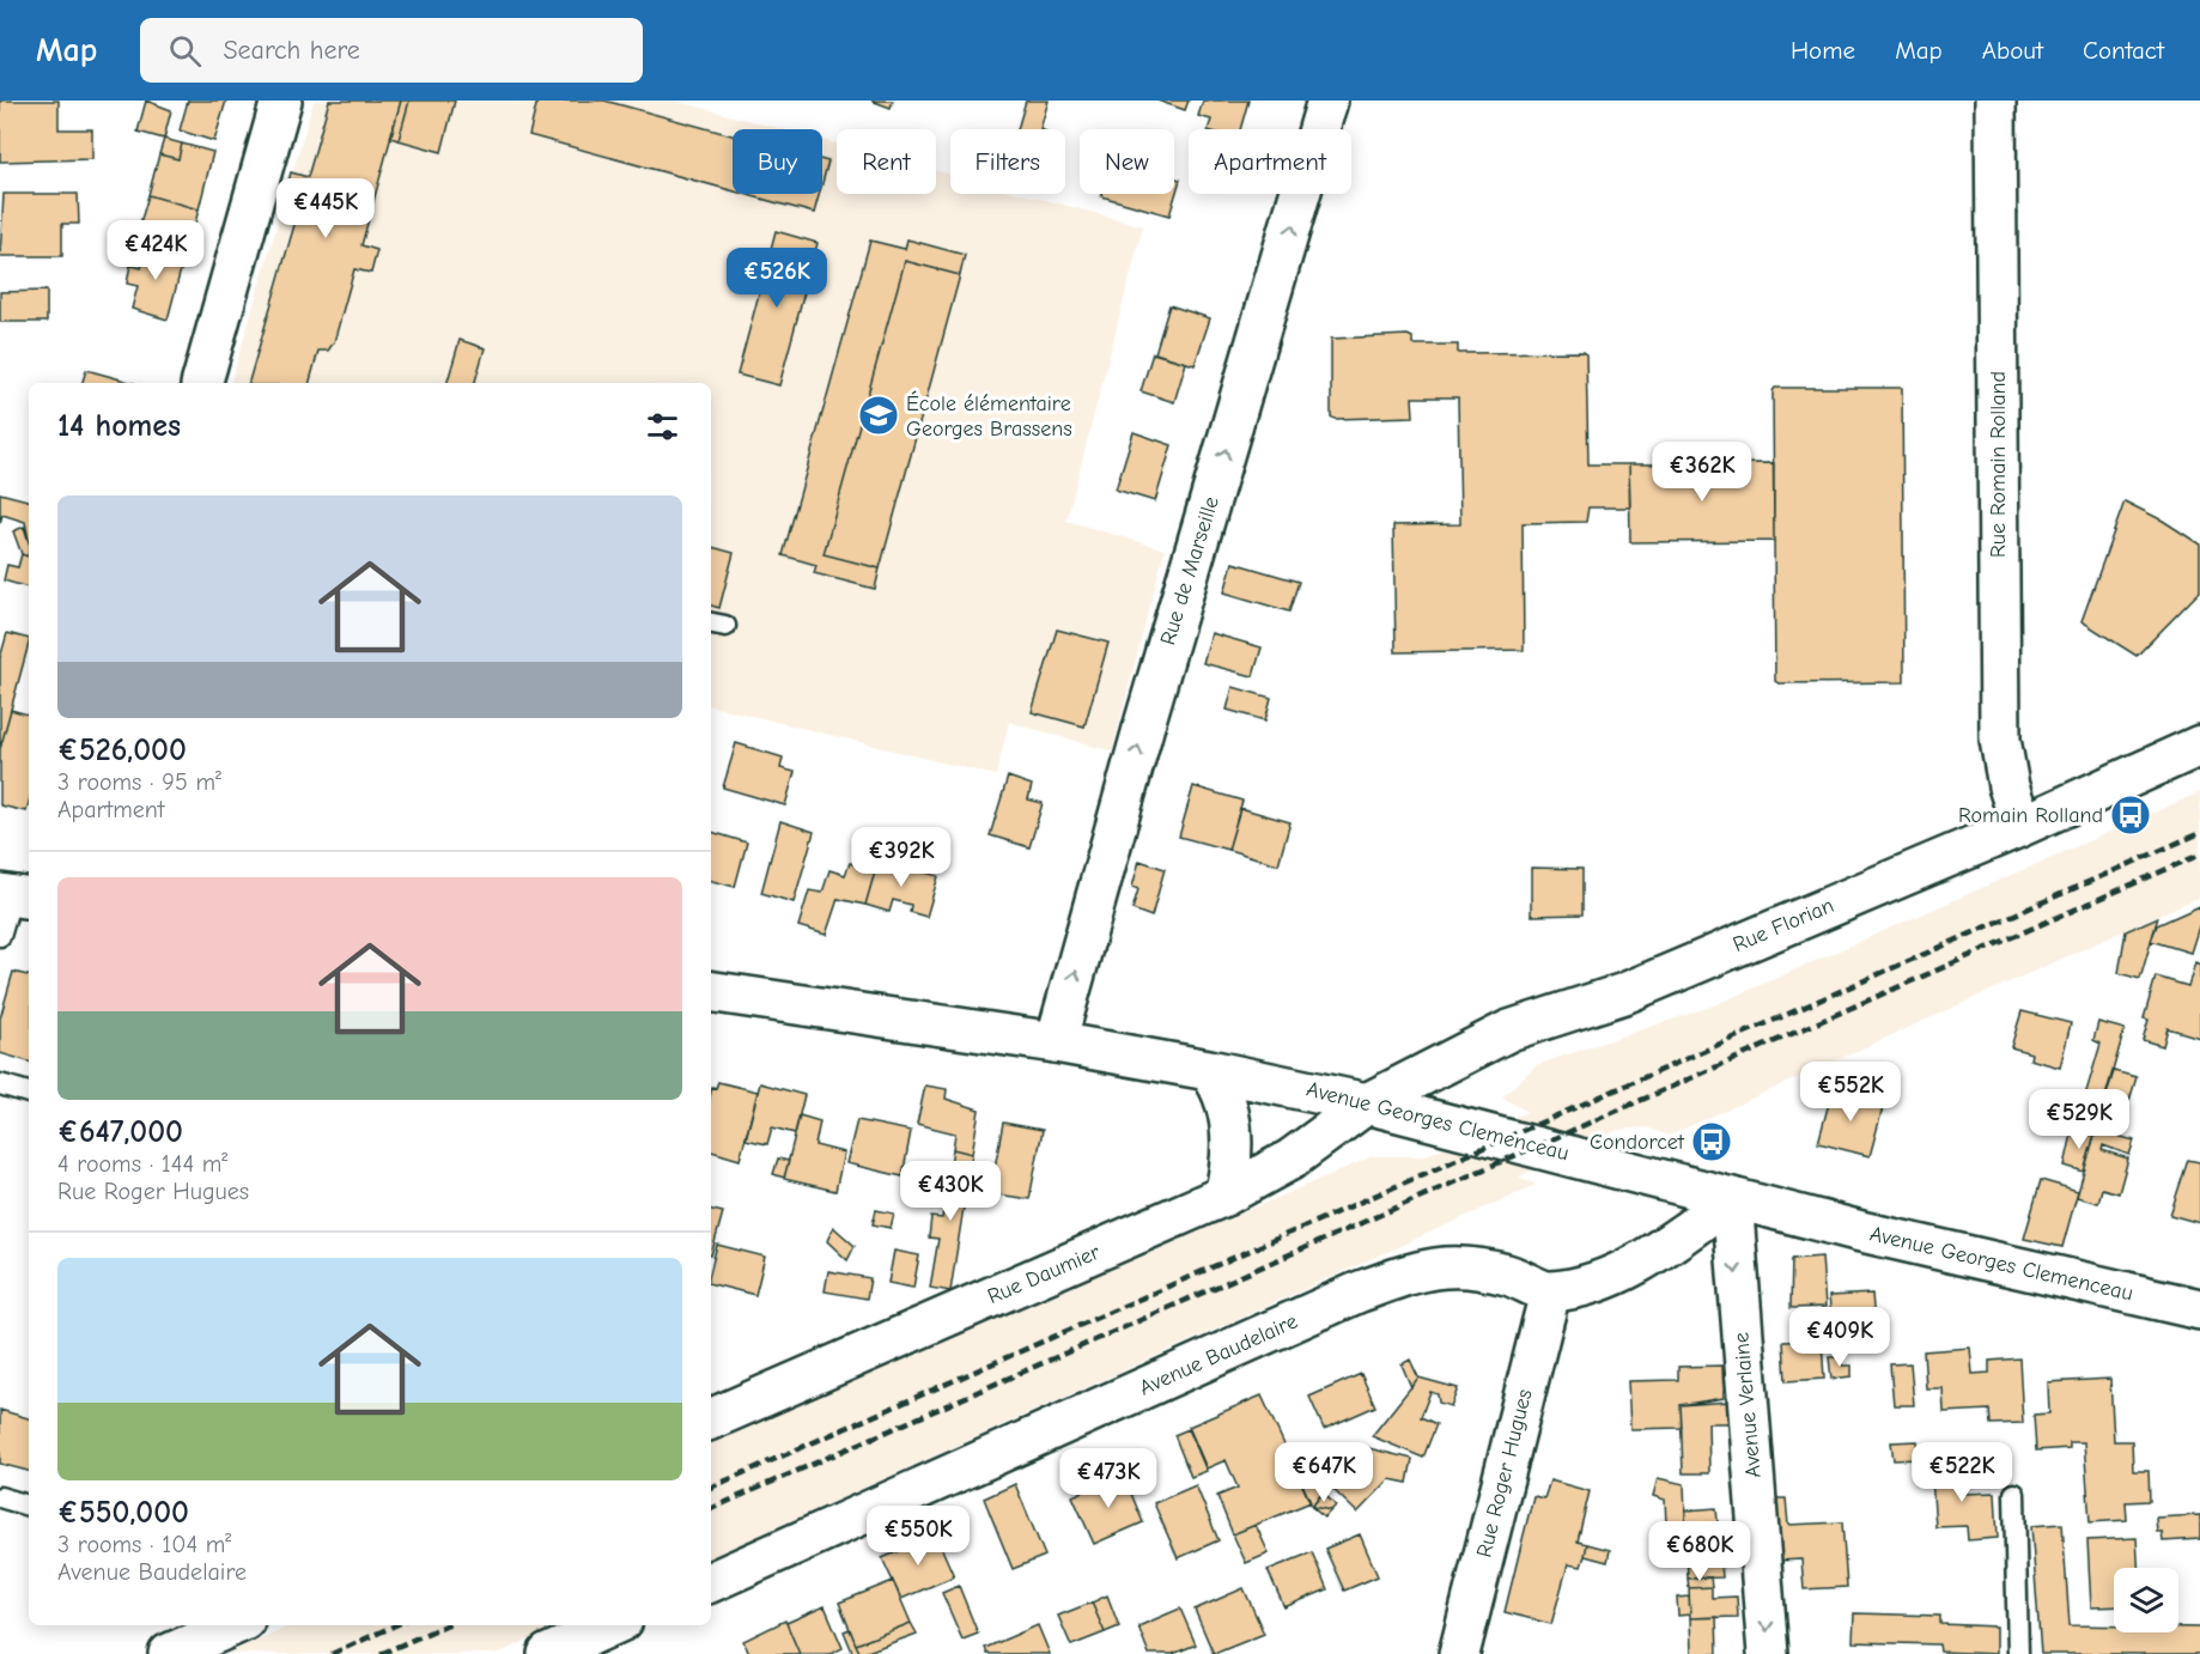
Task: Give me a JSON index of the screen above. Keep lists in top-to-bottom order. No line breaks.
{"streets":{"street":["Rue Romain Rolland","Rue de Marseille","Rue Florian","Avenue Georges Clemenceau","Rue Daumier","Avenue Baudelaire","Avenue Verlaine","Rue Roger Hugues"]},"crossings":[["Rue Romain Rolland","Rue Florian"],["Rue de Marseille","Avenue Georges Clemenceau"],["Rue Florian","Avenue Georges Clemenceau"],["Rue Florian","Rue Daumier"],["Avenue Georges Clemenceau","Rue Daumier"],["Avenue Georges Clemenceau","Avenue Verlaine"],["Avenue Baudelaire","Rue Roger Hugues"]],"one_way":["Rue de Marseille","Avenue Verlaine"],"places":{"school or university":["École élémentaire Georges Brassens"],"bus stop":["Romain Rolland","Condorcet"]},"page":{"header":"Map","search":"Search here","nav":["Home","Map","About","Contact"],"chip":["Buy","Rent","Filters","New","Apartment"],"price":["€445K","€424K","€526K","€362K","€392K","€552K","€529K","€430K","€409K","€647K","€522K","€473K","€550K","€680K"],"heading":"14 homes","list":[{"name":"€526,000","note":"3 rooms · 95 m² · Apartment"},{"name":"€647,000","note":"4 rooms · 144 m² · Rue Roger Hugues"},{"name":"€550,000","note":"3 rooms · 104 m² · Avenue Baudelaire"}]}}
